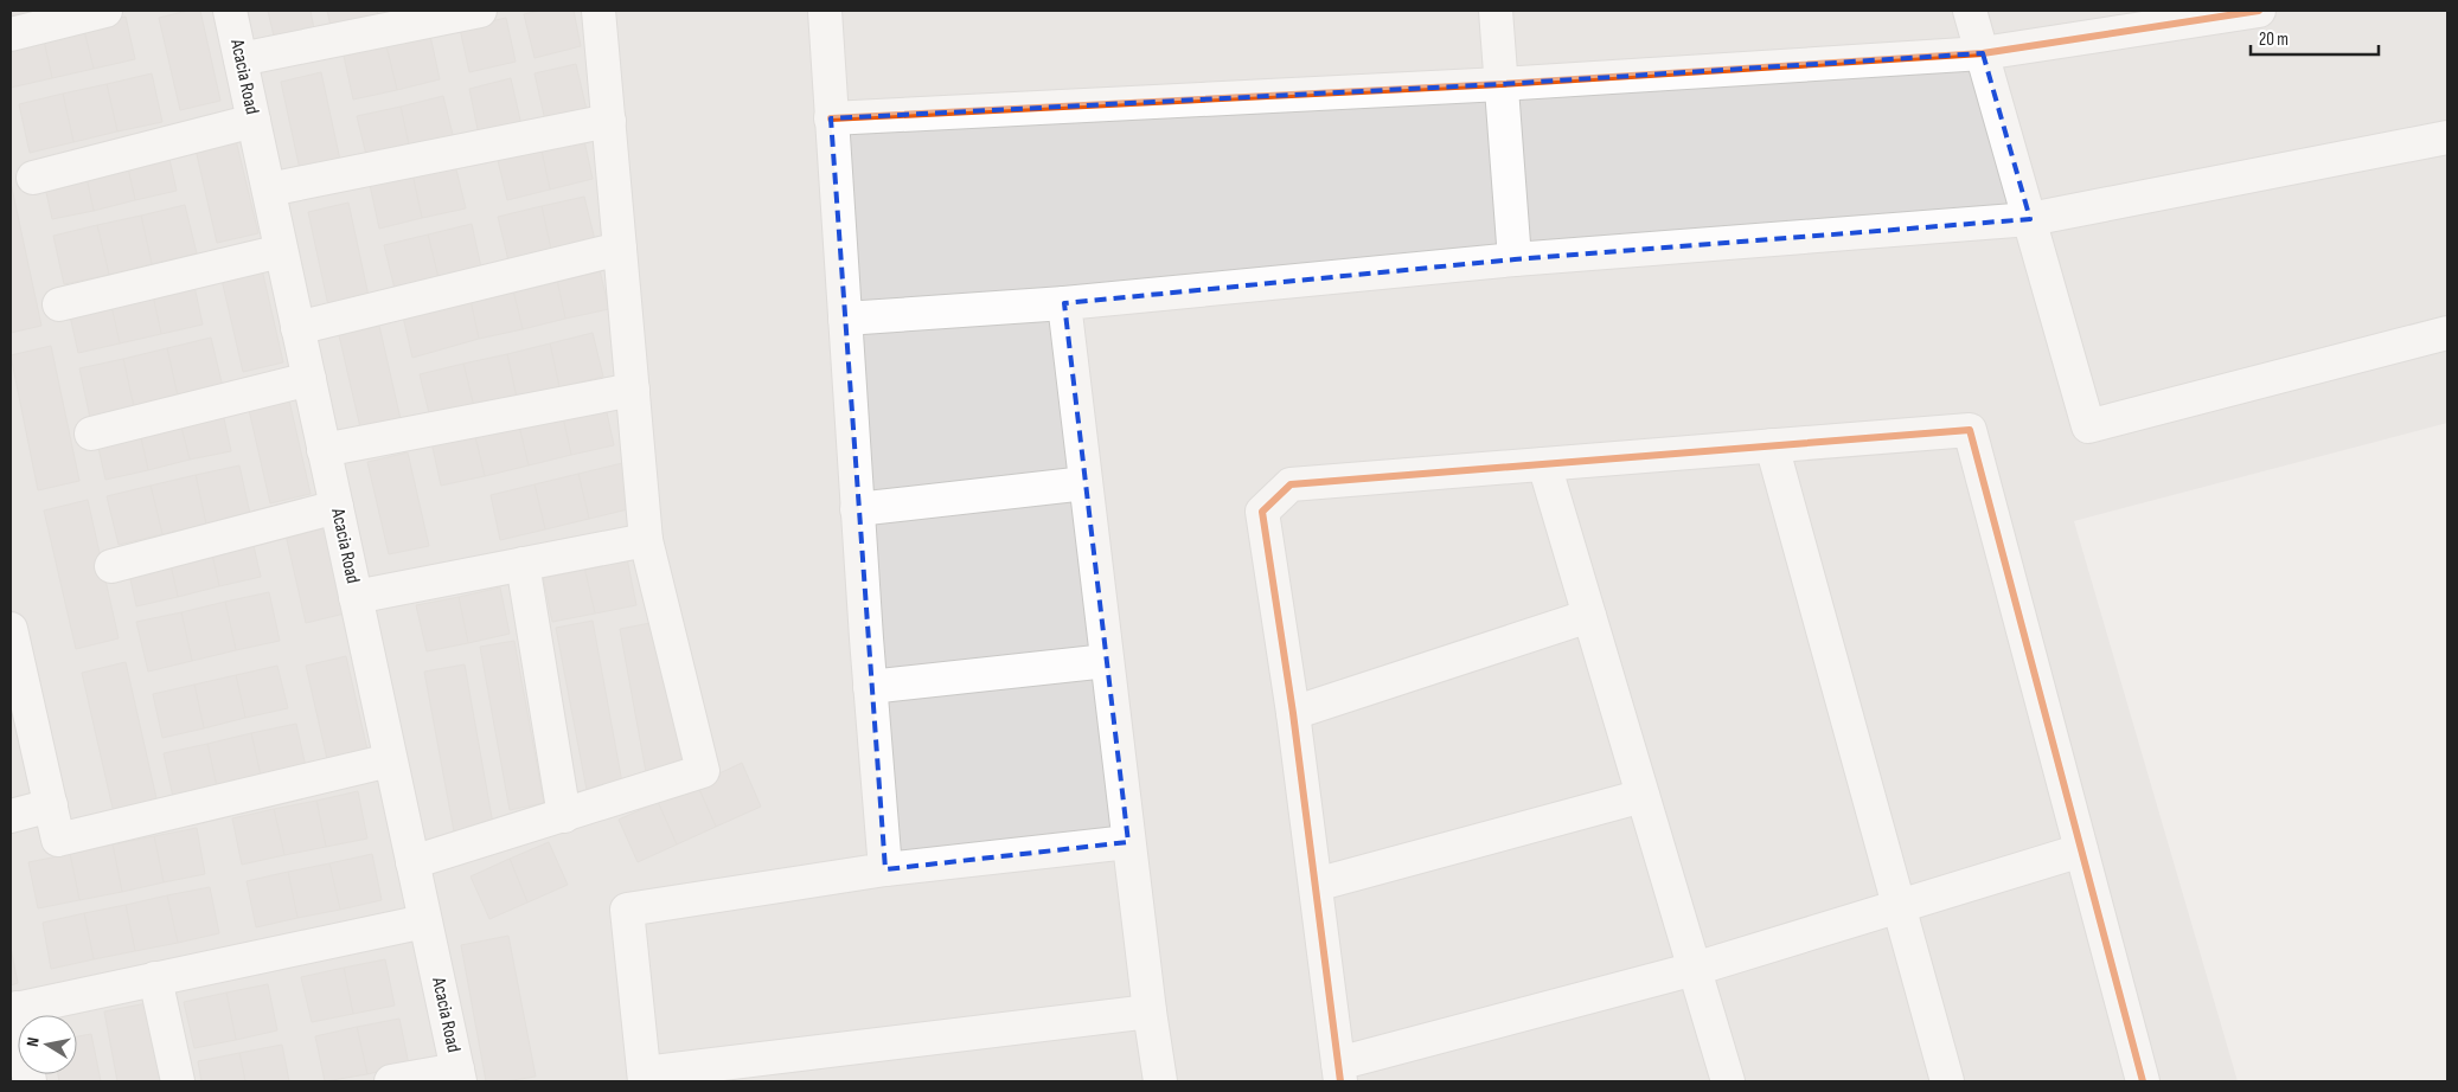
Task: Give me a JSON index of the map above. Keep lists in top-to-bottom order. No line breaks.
{"streets":{"street":["Acacia Road"]},"scale_bar":"20 m","north":"left"}
